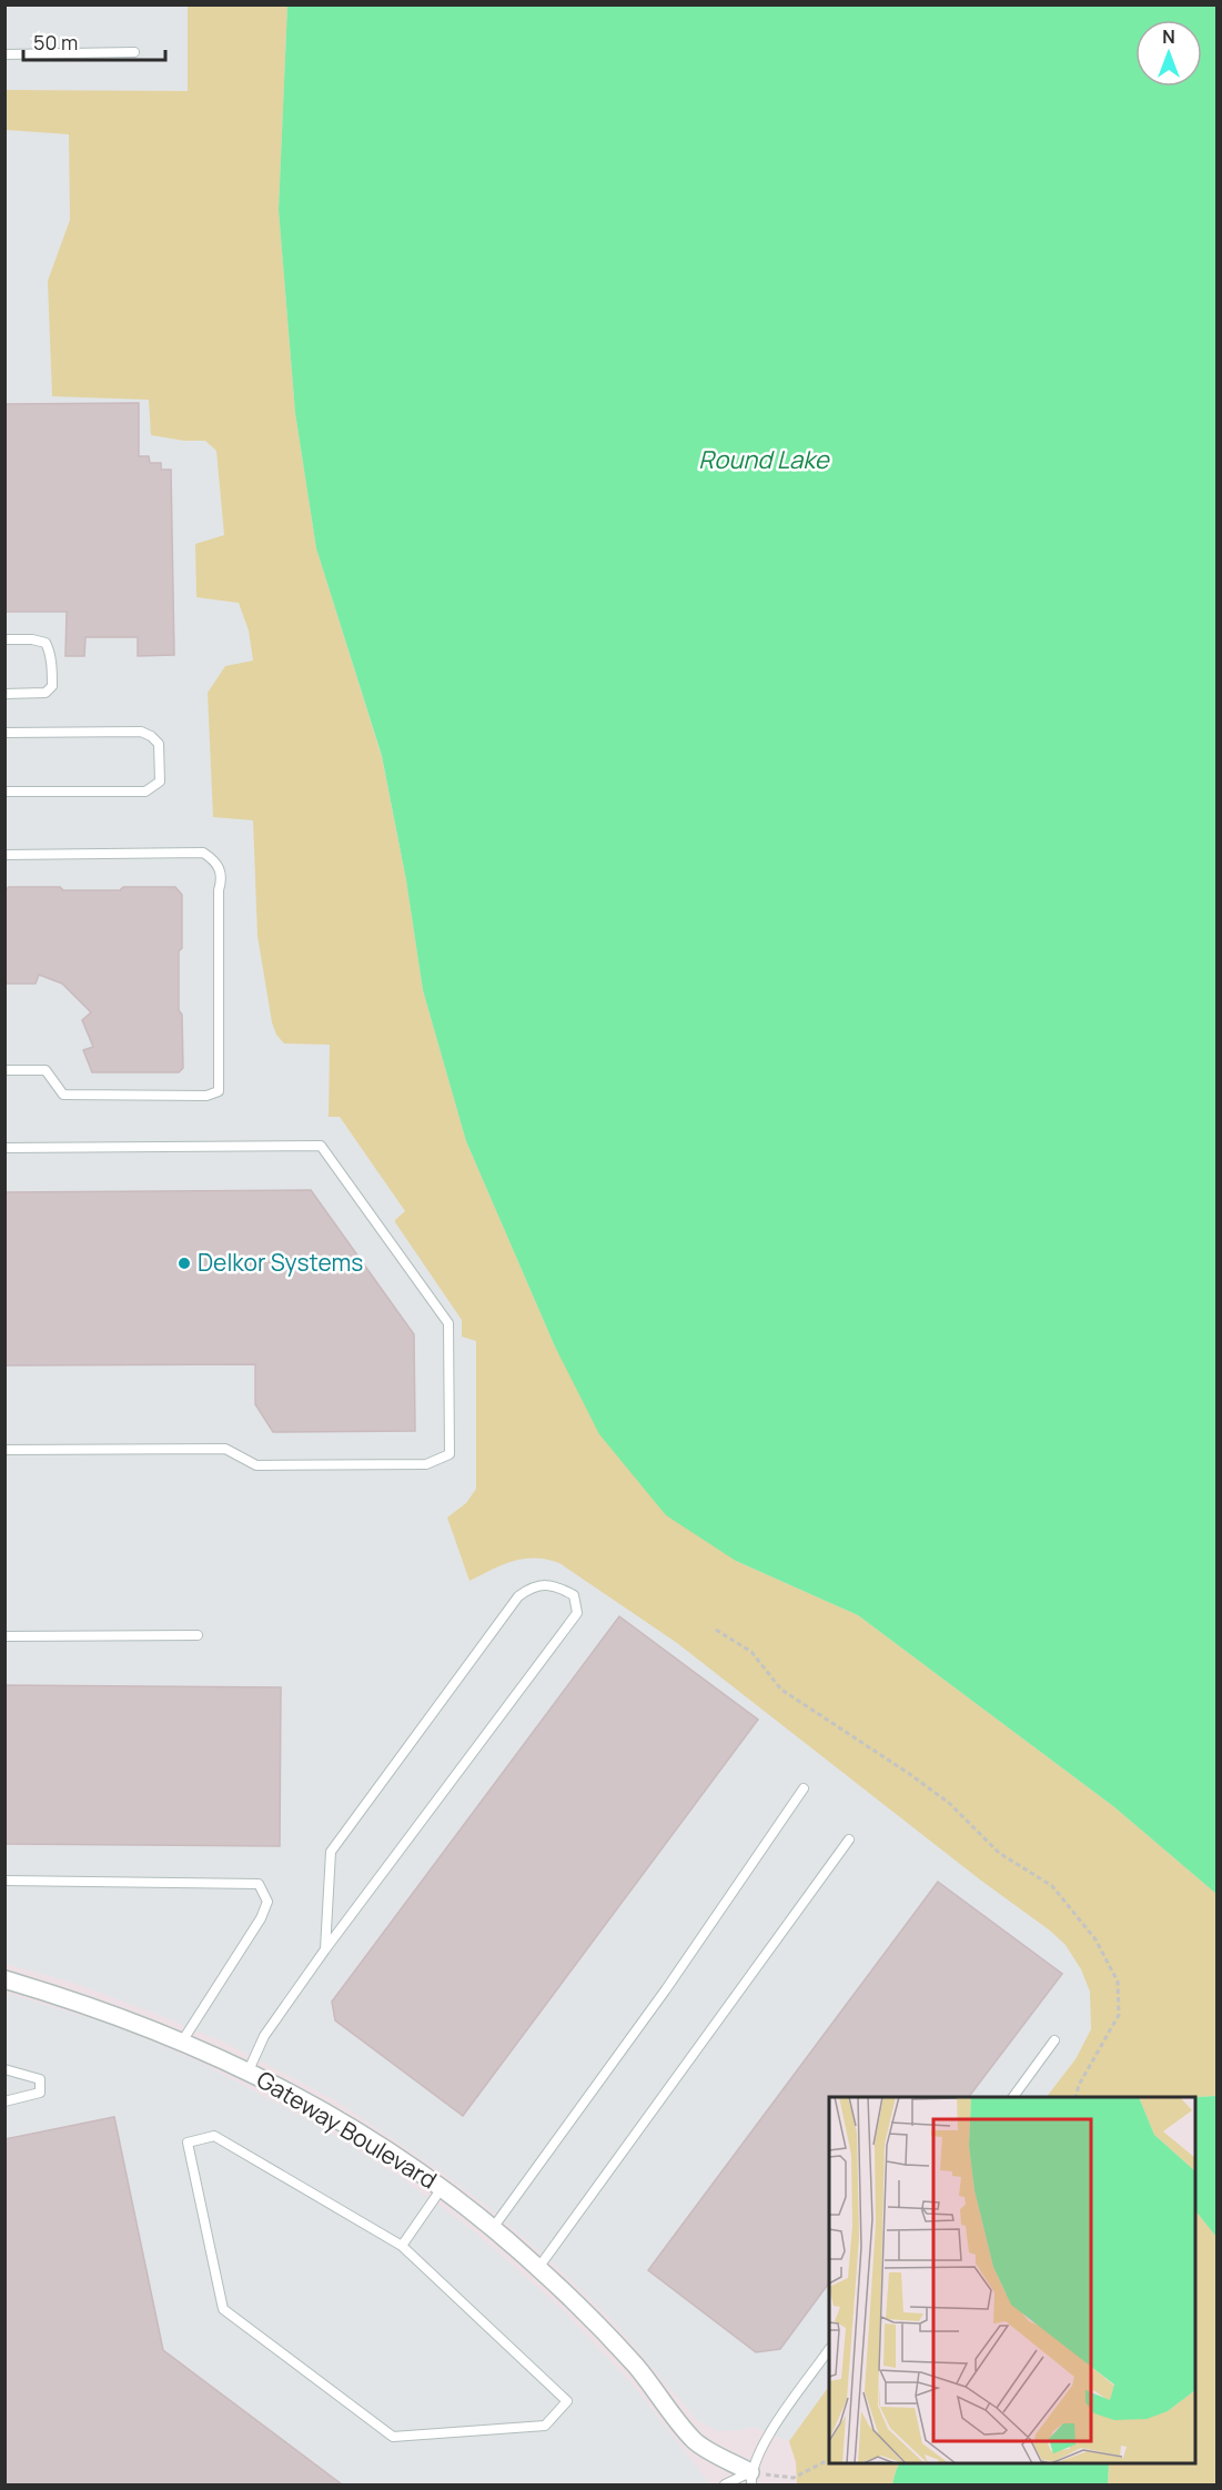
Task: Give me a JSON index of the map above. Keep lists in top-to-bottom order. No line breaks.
{"streets":{"street":["Gateway Boulevard"]},"water":["Round Lake"],"places":["Delkor Systems"],"scale_bar":"50 m","north":"top"}
